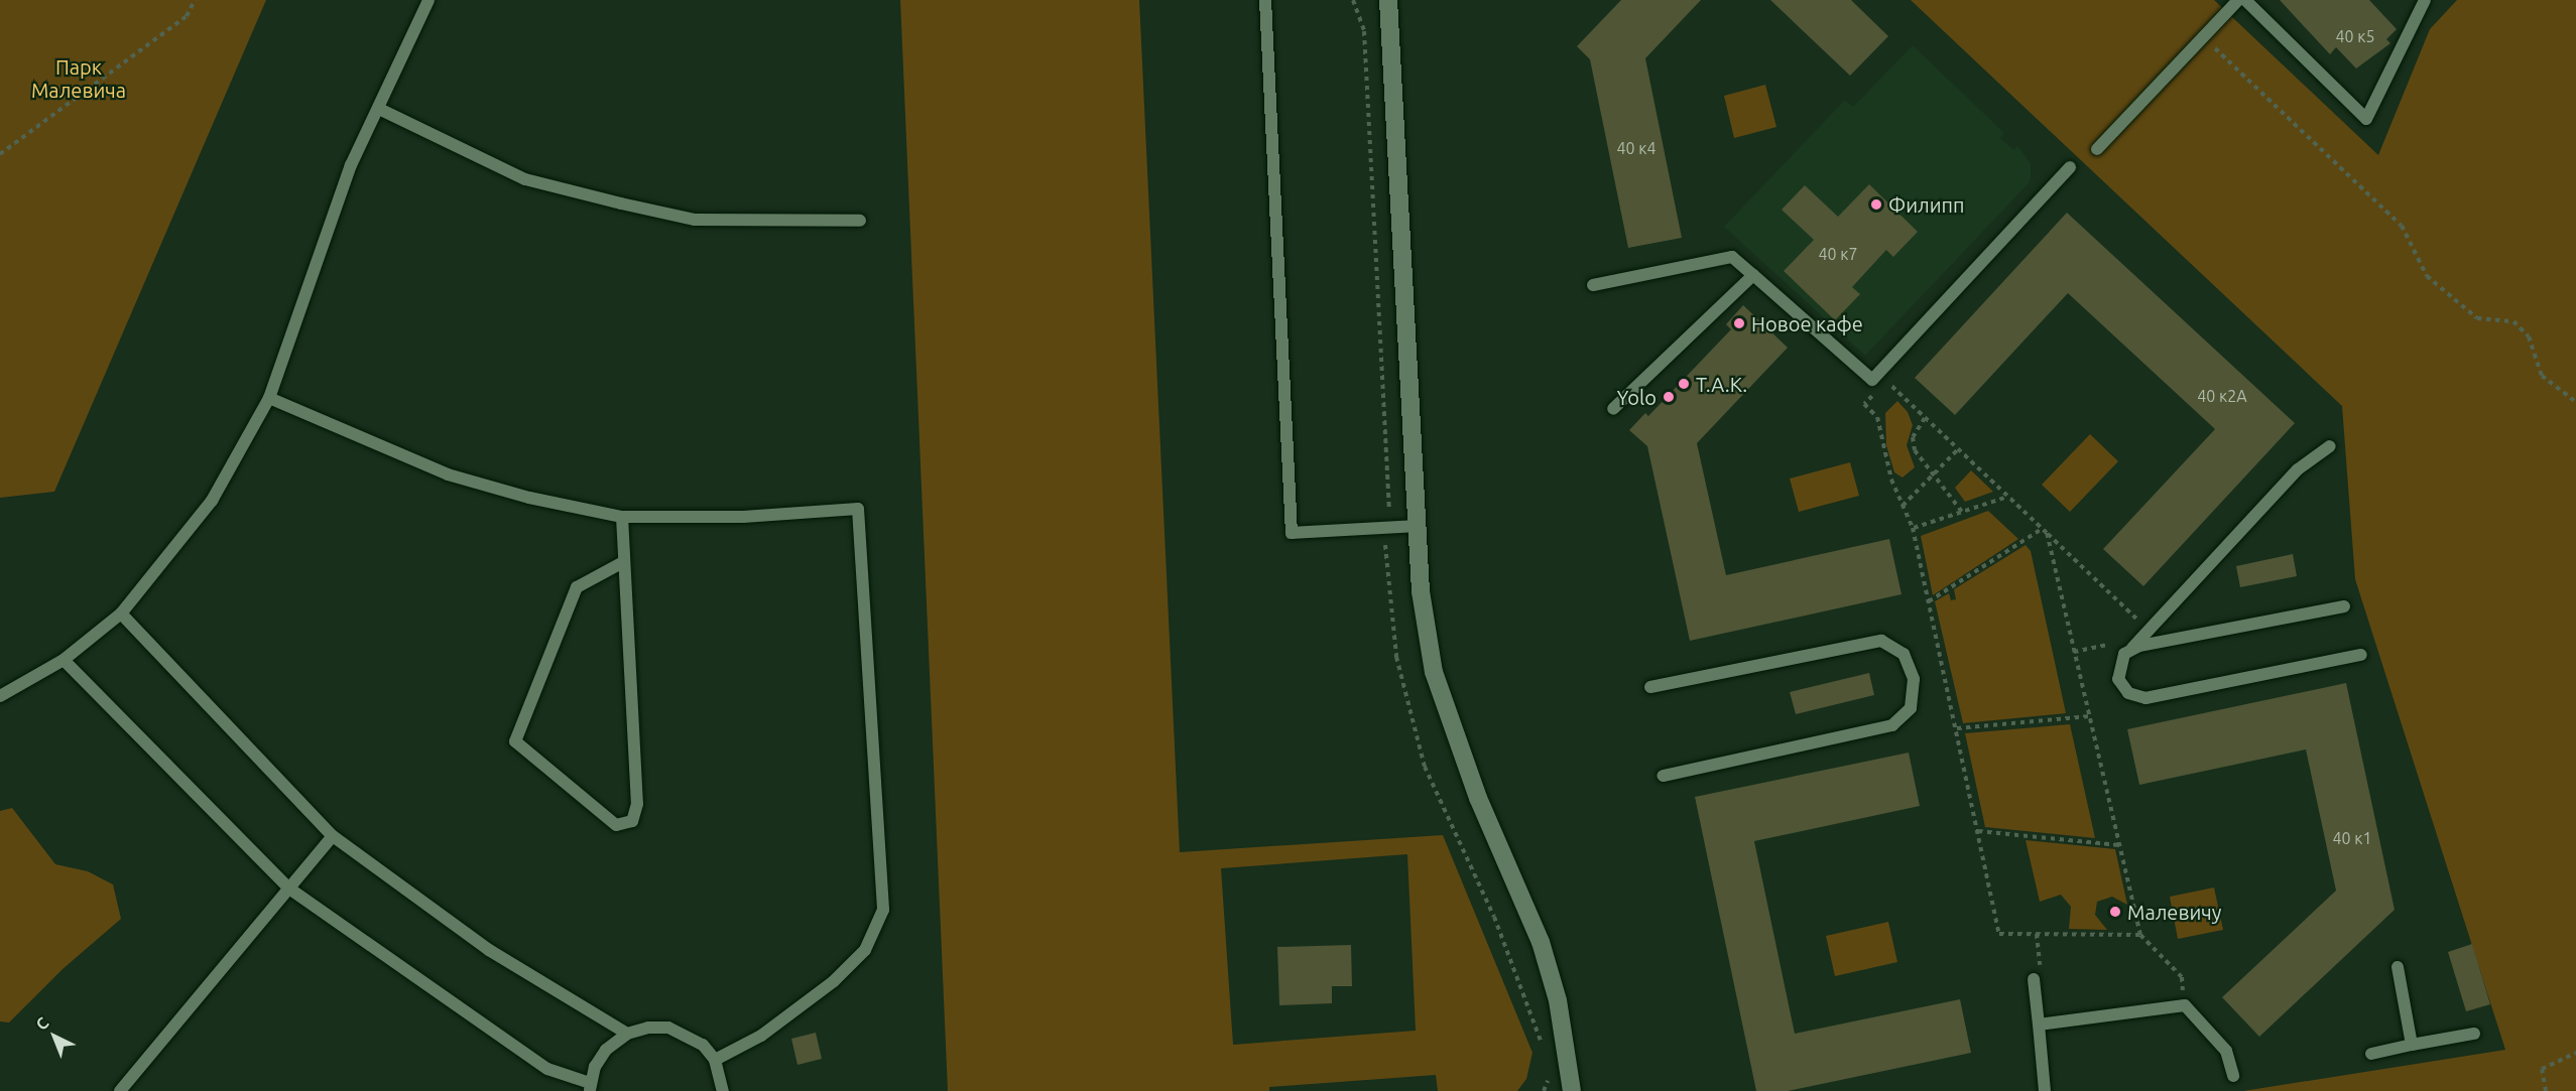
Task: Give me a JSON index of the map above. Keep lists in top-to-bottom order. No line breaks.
{"parks":["Парк Малевича"],"places":["Филипп","Новое кафе","Т.А.К.","Yolo","Малевичу"],"house_numbers":["40 к5","40 к4","40 к7","40 к2А","40 к1"],"north":"top left"}
